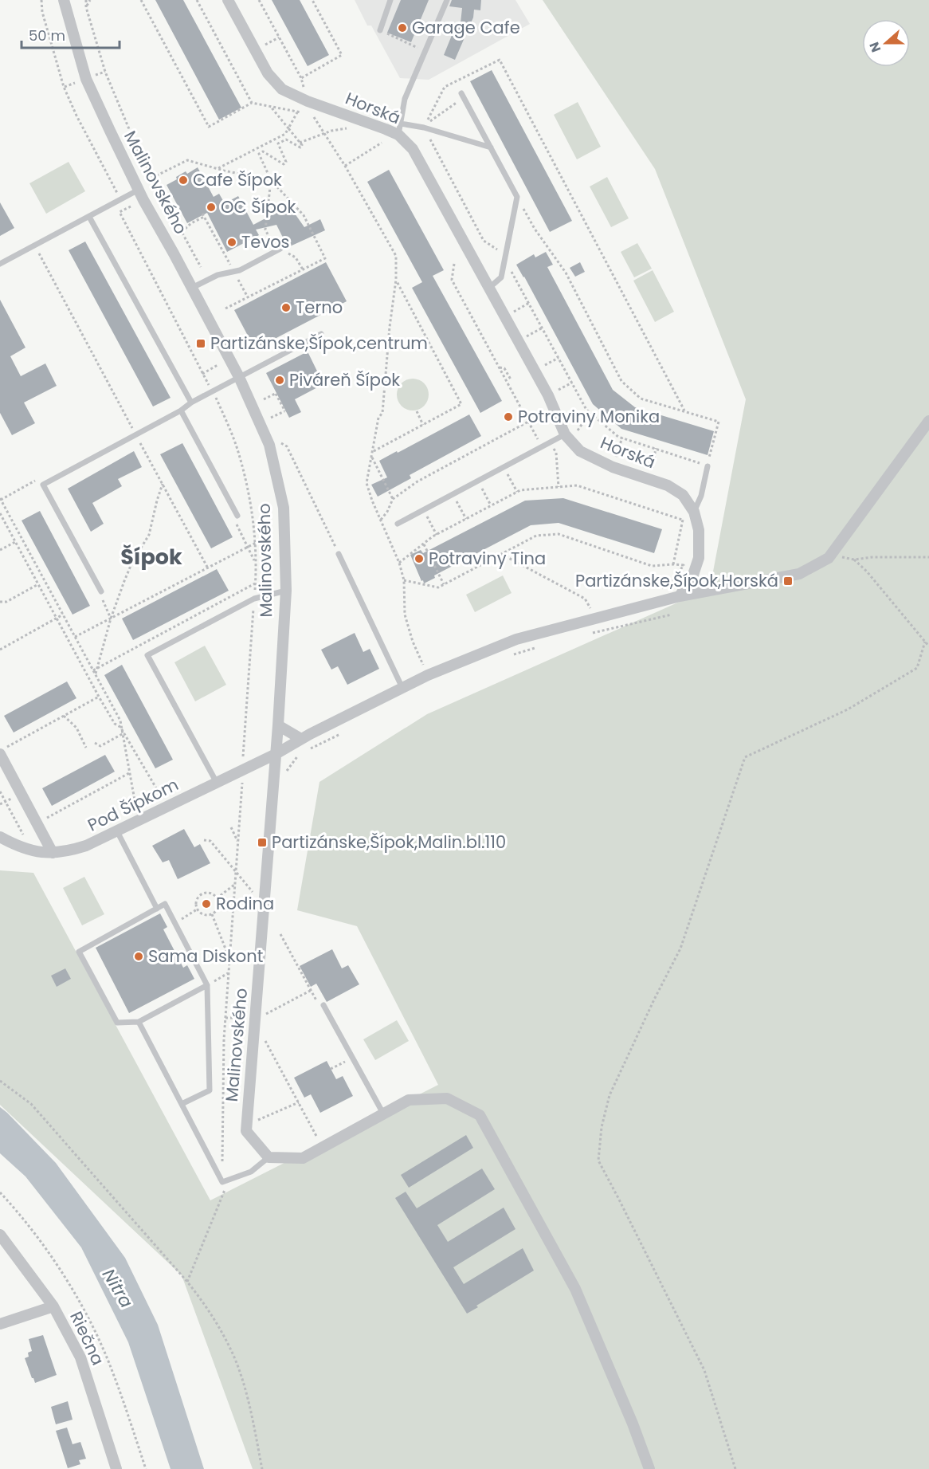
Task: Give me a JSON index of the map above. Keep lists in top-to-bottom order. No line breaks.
{"streets":{"street":["Horská","Malinovského","Pod Šípkom","Riečna"]},"crossings":[["Malinovského","Pod Šípkom"]],"districts":["Šípok"],"water":["Nitra"],"places":{"other":["Garage Cafe","Cafe Šípok","OC Šípok","Tevos","Terno","Piváreň Šípok","Potraviny Monika","Potraviny Tina","Rodina","Sama Diskont"],"transit":["Partizánske,Šípok,centrum","Partizánske,Šípok,Horská","Partizánske,Šípok,Malin.bl.110"]},"scale_bar":"50 m","north":"left"}
